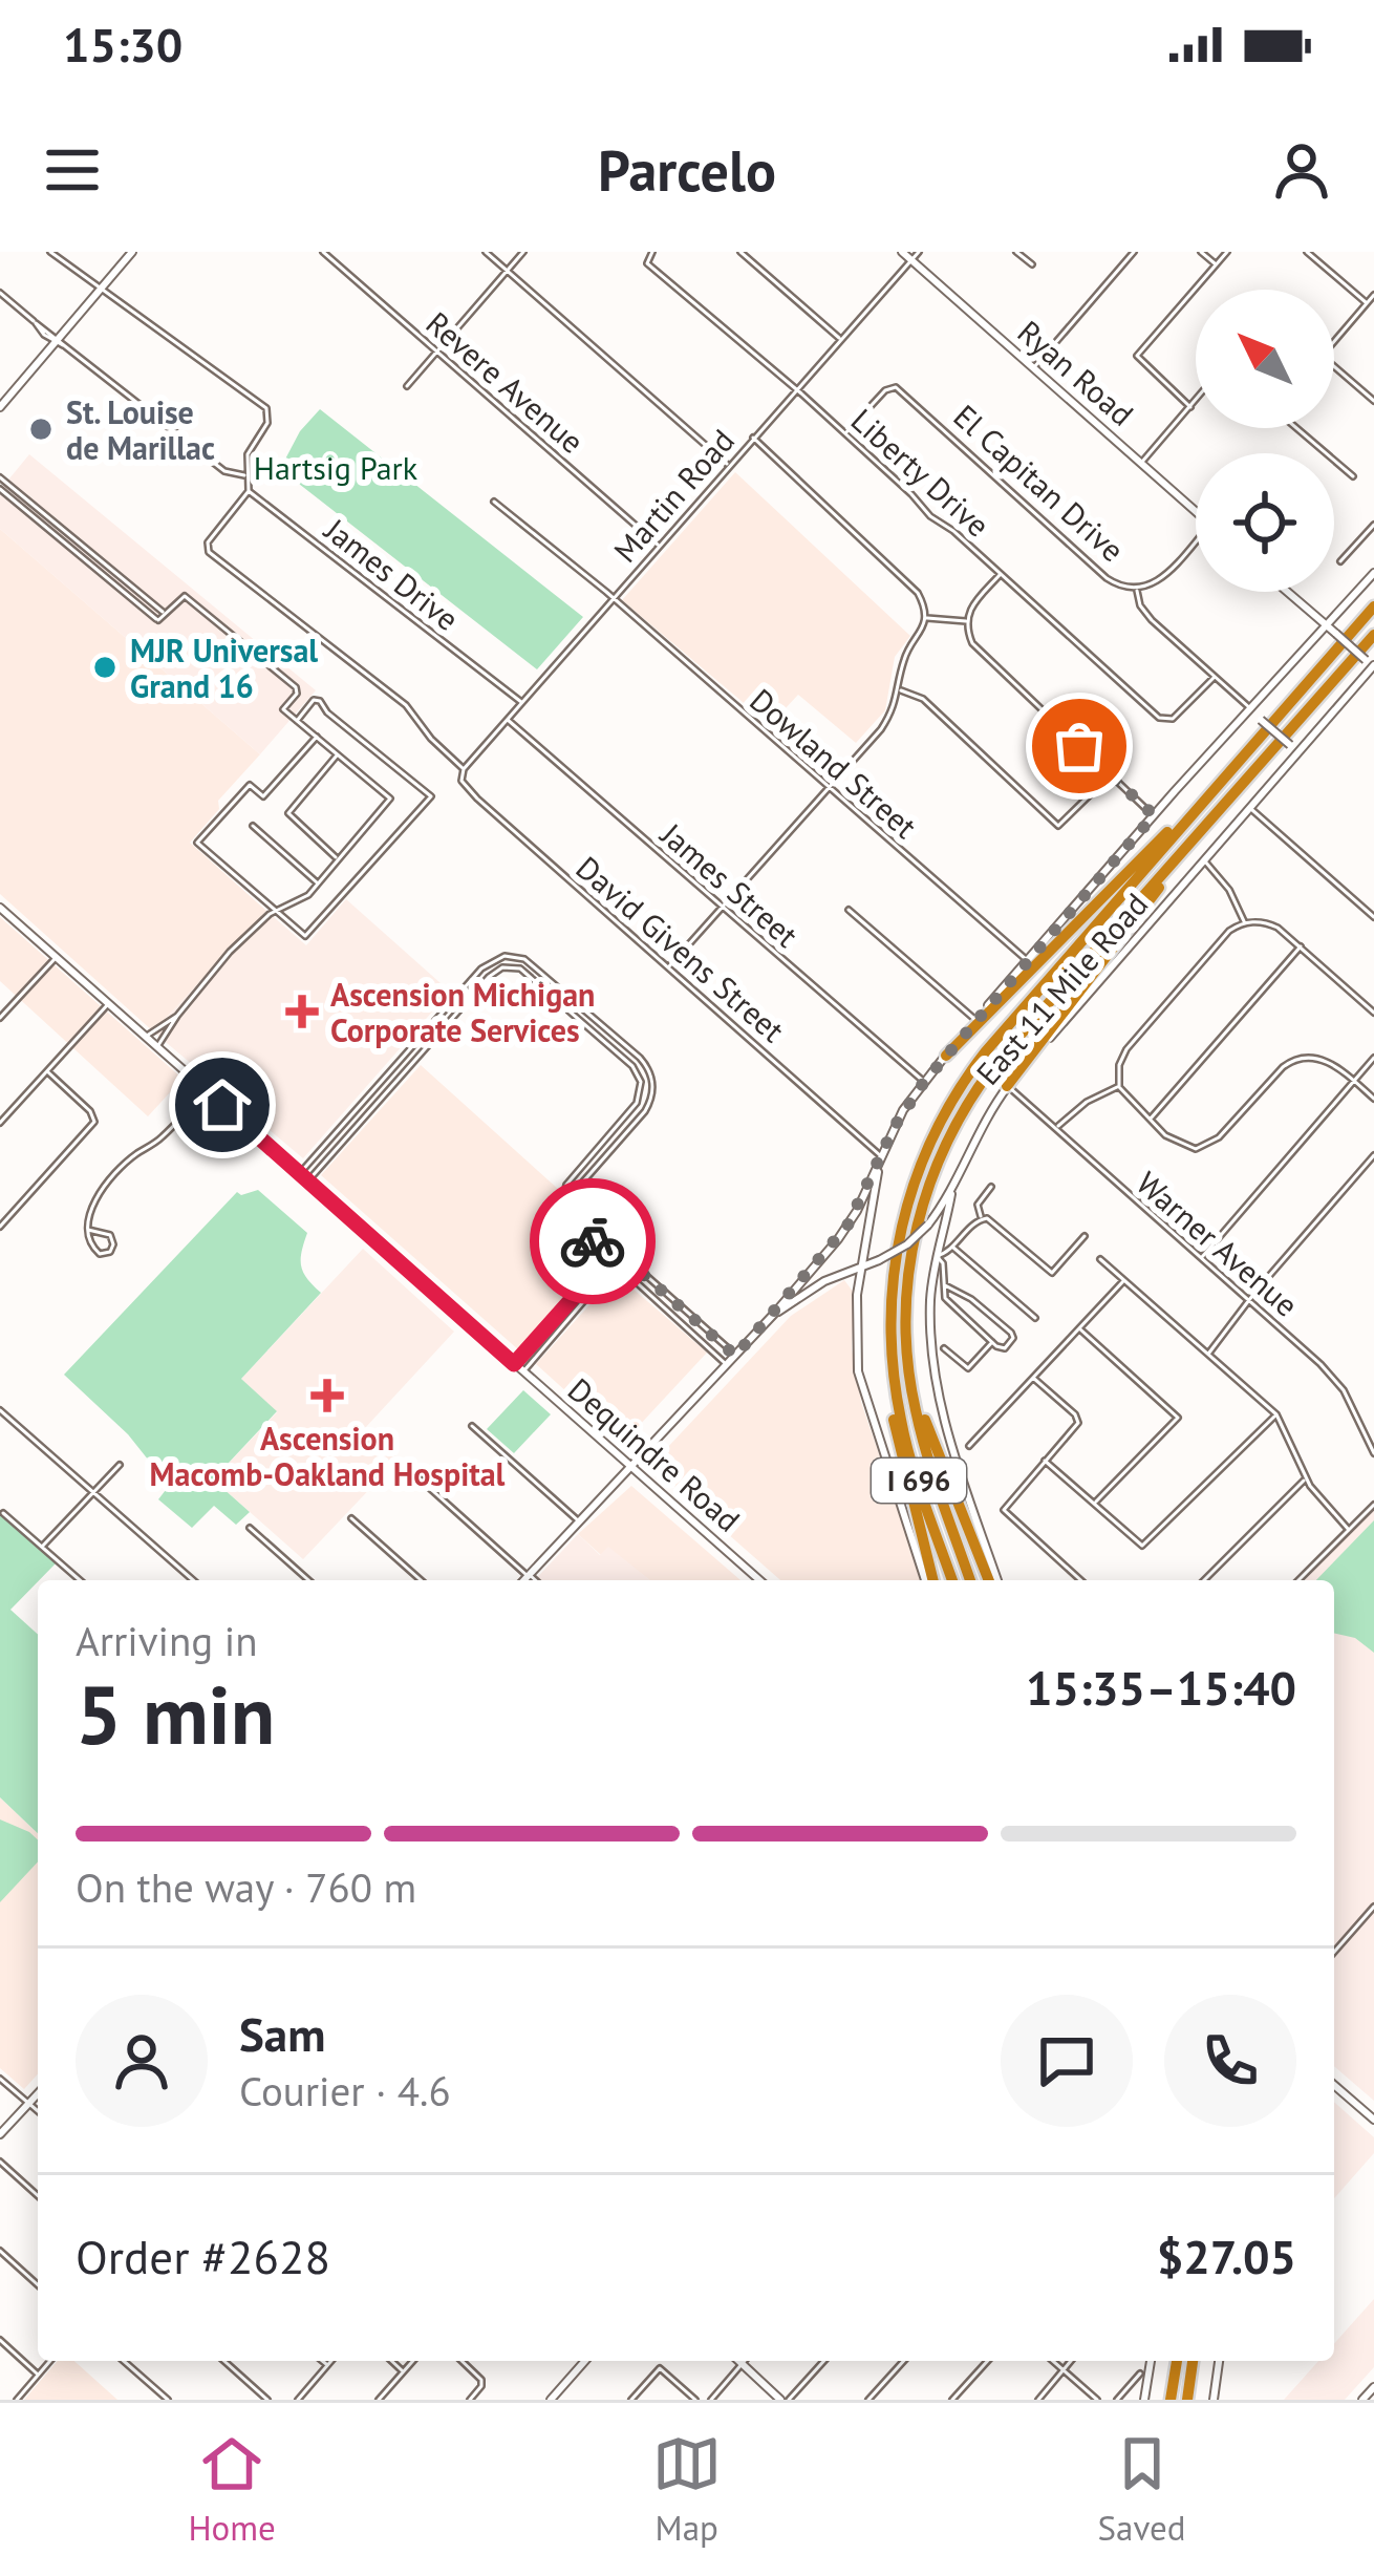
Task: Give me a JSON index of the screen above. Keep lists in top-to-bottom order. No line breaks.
{"streets":{"highway":["I 696"],"main road":["Ryan Road","El Capitan Drive","East 11 Mile Road","Dequindre Road"],"street":["Revere Avenue","Liberty Drive","Martin Road","James Drive","Dowland Street","James Street","David Givens Street","Warner Avenue"]},"crossings":[["Ryan Road","Martin Road"],["Revere Avenue","Martin Road"],["Liberty Drive","El Capitan Drive"],["Liberty Drive","Martin Road"],["El Capitan Drive","East 11 Mile Road"],["Martin Road","James Drive"],["Martin Road","Dowland Street"],["Martin Road","James Street"],["Martin Road","David Givens Street"],["James Drive","David Givens Street"],["Dowland Street","East 11 Mile Road"],["James Street","East 11 Mile Road"],["David Givens Street","East 11 Mile Road"],["East 11 Mile Road","Warner Avenue"],["East 11 Mile Road","Dequindre Road"]],"parks":["Hartsig Park"],"places":{"other":["St. Louise de Marillac","MJR Universal Grand 16"],"health":["Ascension Michigan Corporate Services","Ascension Macomb-Oakland Hospital"]},"north":"top left","page":{"status":"15:30","header":"Parcelo","heading":["5 min","Arriving in","15:35–15:40"],"panel":["Sam","Courier · 4.6","Order #2628","$27.05"],"bar":"On the way · 760 m","tabs":["Home","Map","Saved"]}}
